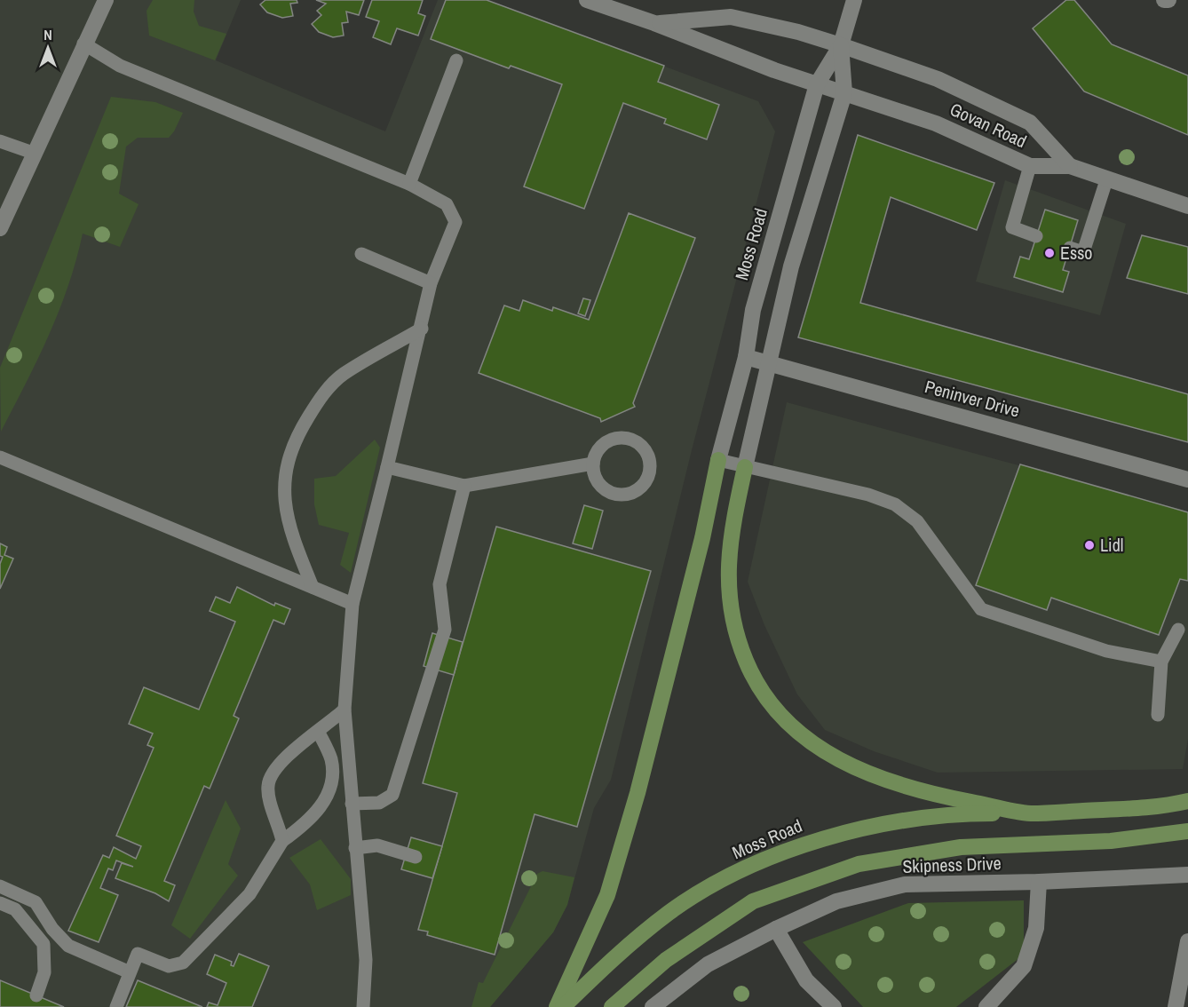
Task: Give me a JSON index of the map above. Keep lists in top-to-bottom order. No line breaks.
{"streets":{"main road":["Moss Road"],"street":["Govan Road","Peninver Drive","Skipness Drive"]},"crossings":[["Govan Road","Moss Road"],["Moss Road","Peninver Drive"]],"places":["Esso","Lidl"],"north":"top"}
